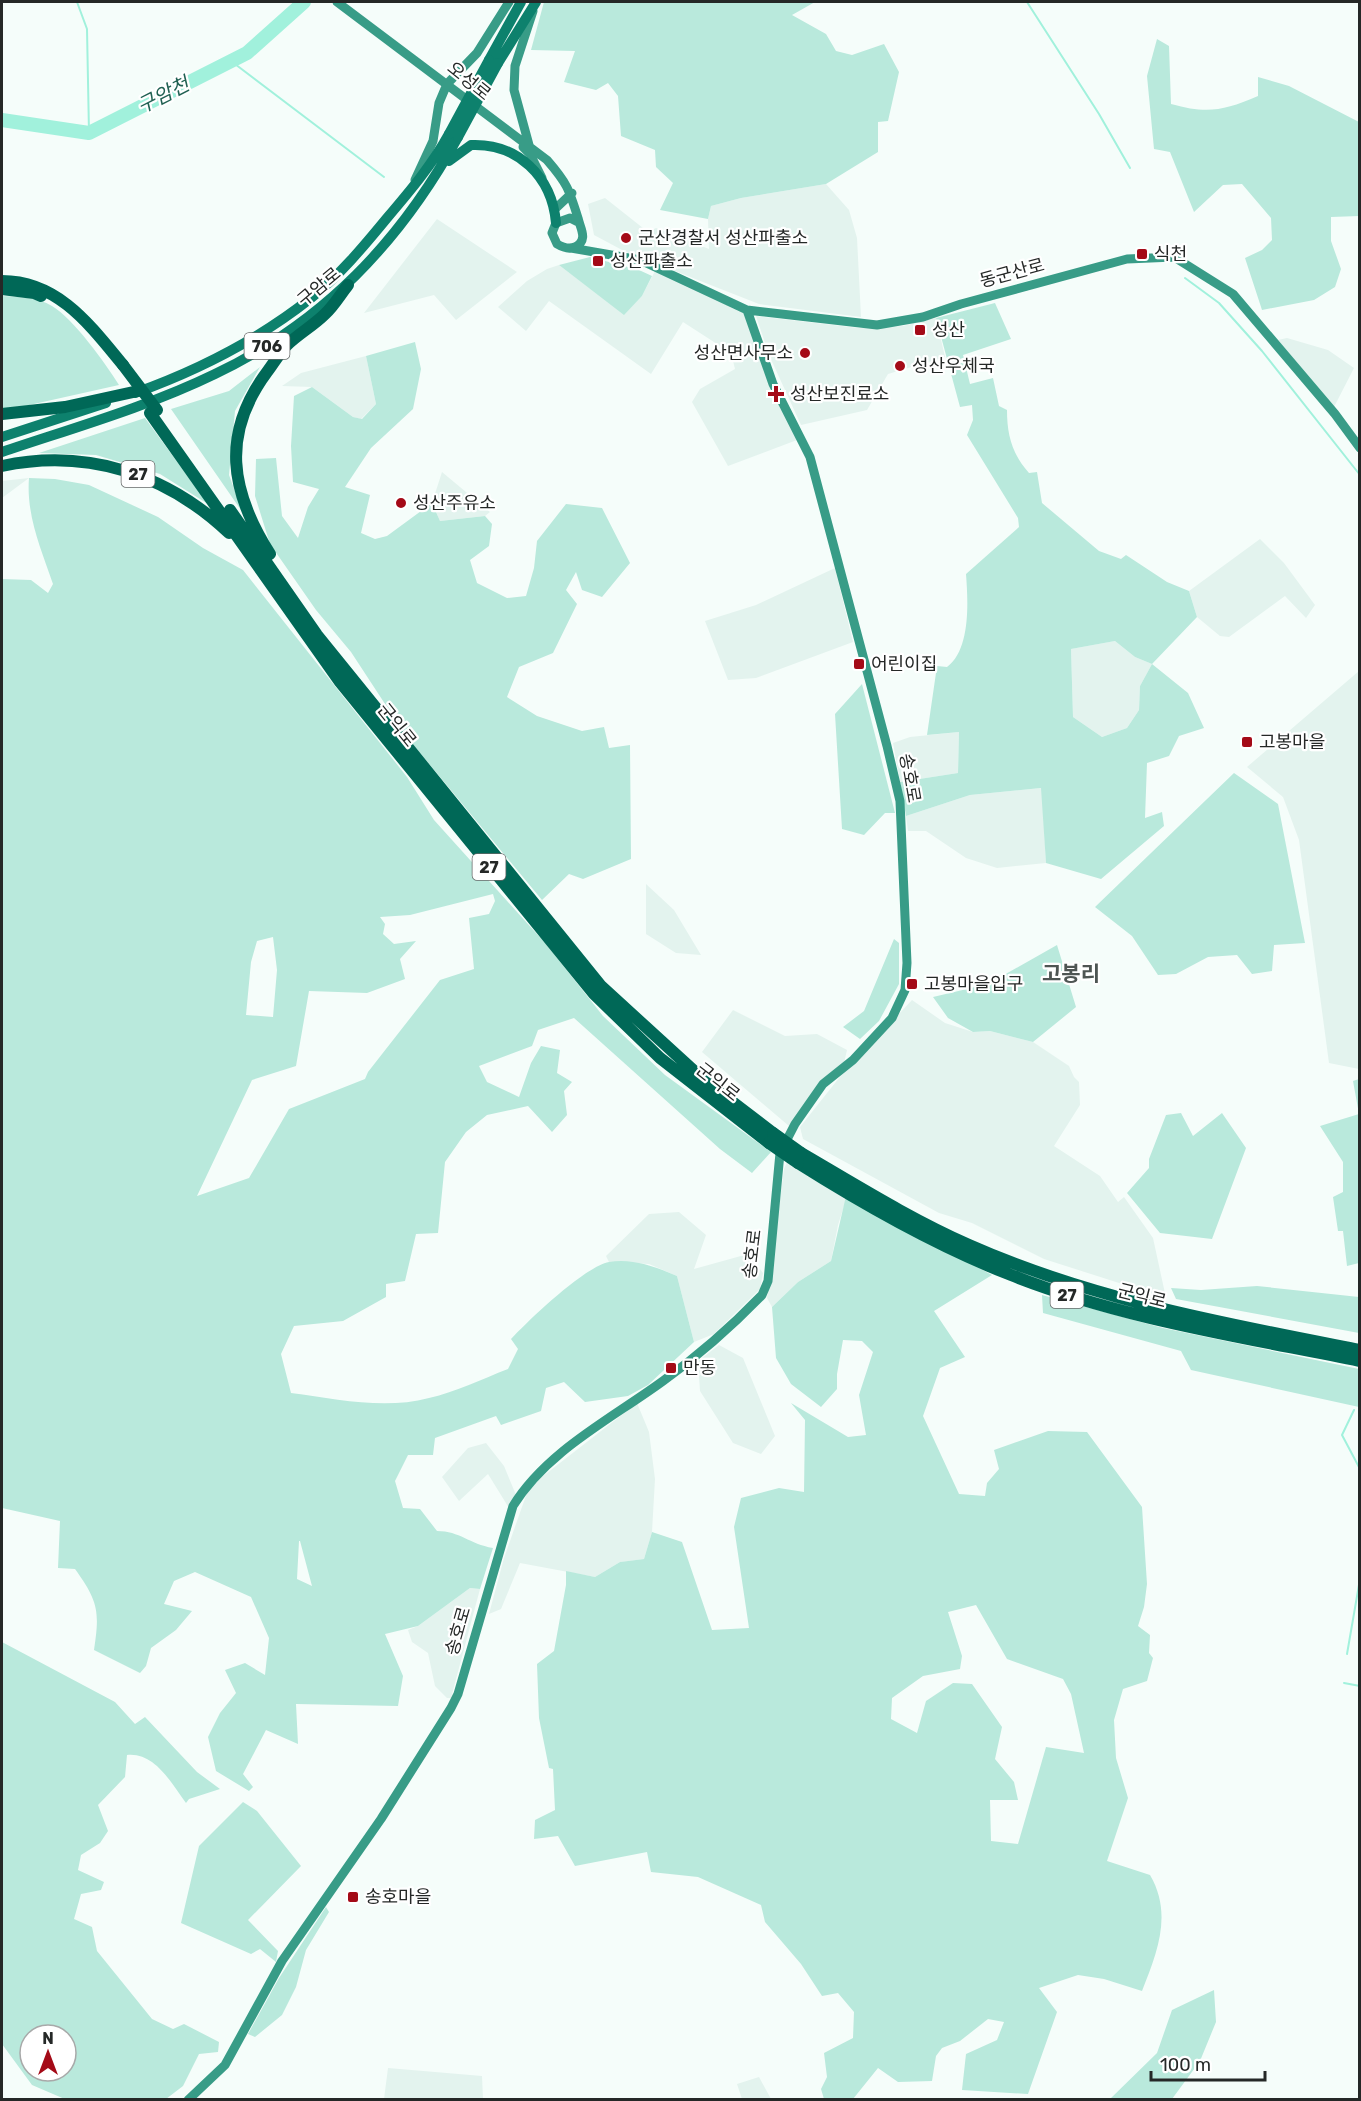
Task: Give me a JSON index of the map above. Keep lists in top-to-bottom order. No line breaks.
{"streets":{"highway":["27","군익로"],"main road":["오성로","동군산로","구암로","706","송호로"]},"crossings":[["동군산로","송호로"],["27","군익로"]],"districts":["고봉리"],"water":["구암천"],"places":{"other":["군산경찰서 성산파출소","성산면사무소","성산우체국","성산주유소"],"transit":["식천","성산파출소","성산","어린이집","고봉마을","고봉마을입구","만동","송호마을"],"health":["성산보진료소"]},"scale_bar":"100 m","north":"top"}
